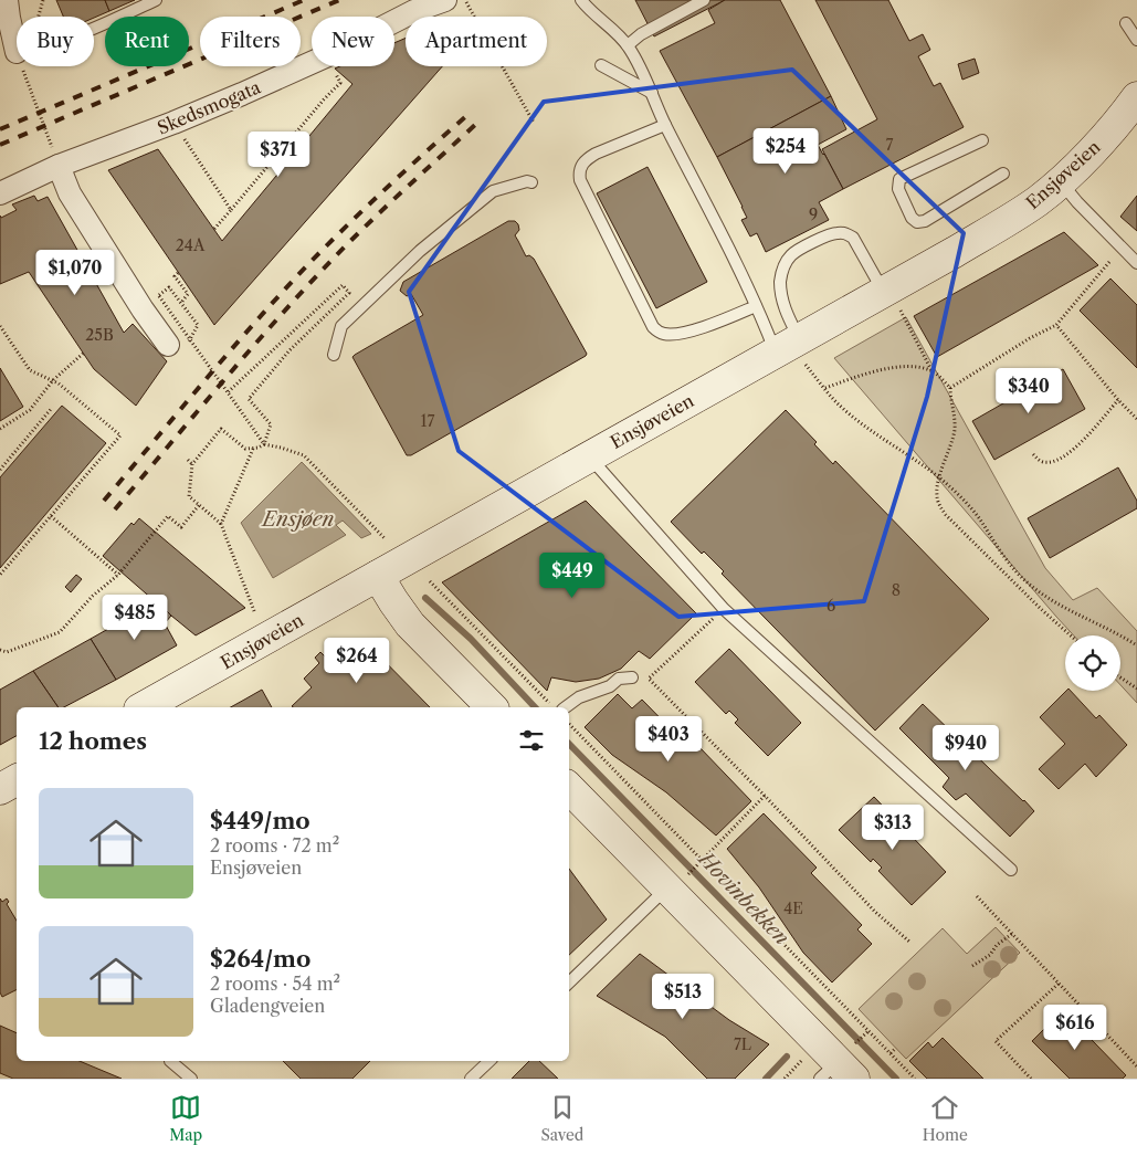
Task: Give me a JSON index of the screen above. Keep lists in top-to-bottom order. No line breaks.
{"streets":{"main road":["Ensjøveien"],"street":["Skedsmogata"]},"water":["Ensjøen","Hovinbekken"],"house_numbers":["7","9","24A","25B","17","8","6","4E","7L"],"page":{"chip":["Buy","Rent","Filters","New","Apartment"],"price":["$254","$371","$1,070","$340","$449","$485","$264","$403","$940","$313","$513","$616"],"heading":"12 homes","list":[{"name":"$449/mo","note":"2 rooms · 72 m² · Ensjøveien"},{"name":"$264/mo","note":"2 rooms · 54 m² · Gladengveien"}],"tabs":["Map","Saved","Home"]}}
